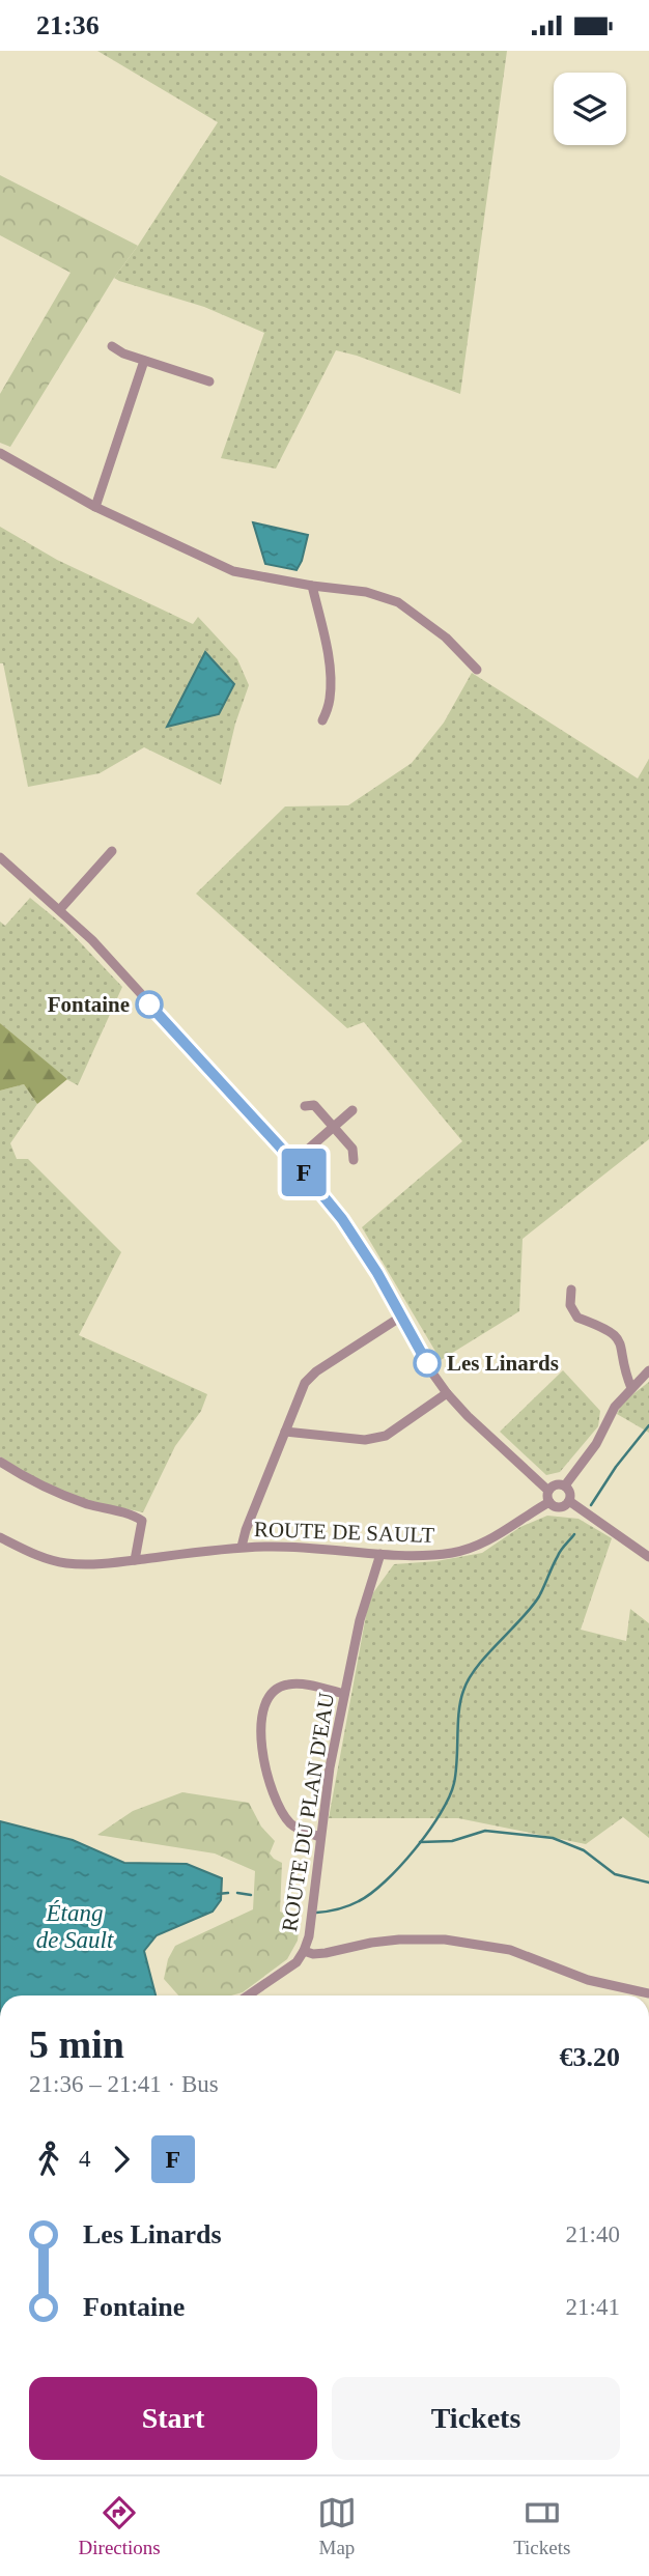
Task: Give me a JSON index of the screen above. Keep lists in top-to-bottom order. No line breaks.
{"streets":{"street":["ROUTE DE SAULT","ROUTE DU PLAN D'EAU"]},"crossings":[["ROUTE DE SAULT","ROUTE DU PLAN D'EAU"]],"water":["Étang de Sault"],"places":["Fontaine","Les Linards"],"lines":["bus line F"],"page":{"status":"21:36","on_map":"F","heading":["5 min","21:36 – 21:41 · Bus","€3.20"],"legs":["4","F"],"list":[{"name":"Les Linards","value":"21:40"},{"name":"Fontaine","value":"21:41"}],"buttons":["Start","Tickets"],"tabs":["Directions","Map","Tickets"]}}
